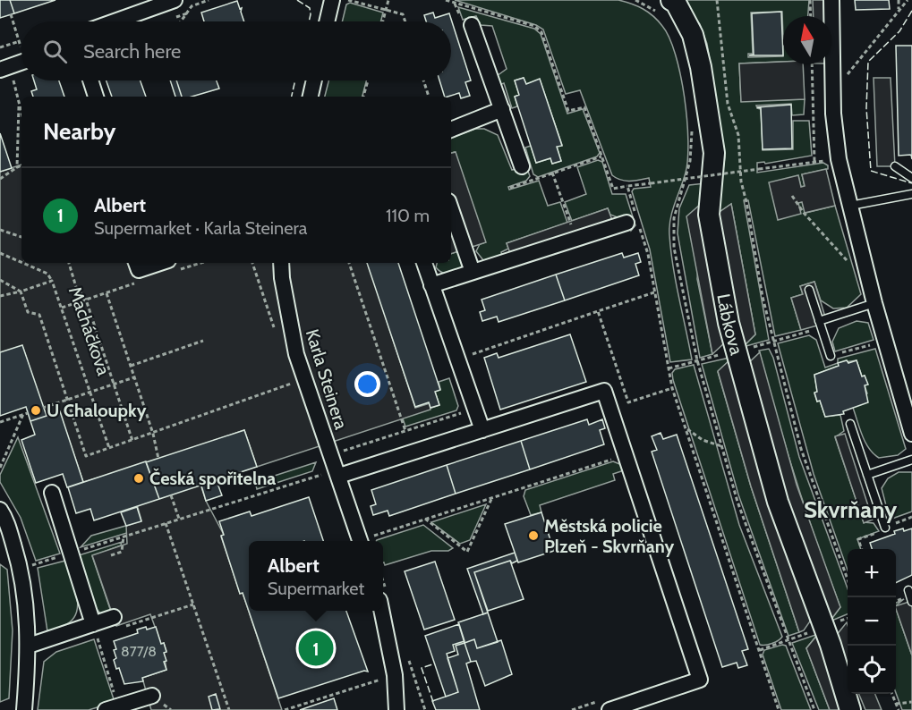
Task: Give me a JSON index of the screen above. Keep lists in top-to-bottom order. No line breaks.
{"streets":{"street":["Lábkova","Karla Steinera"],"path":["Macháčkova"]},"districts":["Skvrňany"],"places":["U Chaloupky","Česká spořitelna","Městská policie Plzeň - Skvrňany"],"house_numbers":["877/8"],"north":"top","page":{"search":"Search here","heading":"Nearby","list":[{"mark":"1","name":"Albert","note":"Supermarket · Karla Steinera","value":"110 m"}],"popup":["Albert","Supermarket"],"map_buttons":["+","−"],"pins":"1"}}
